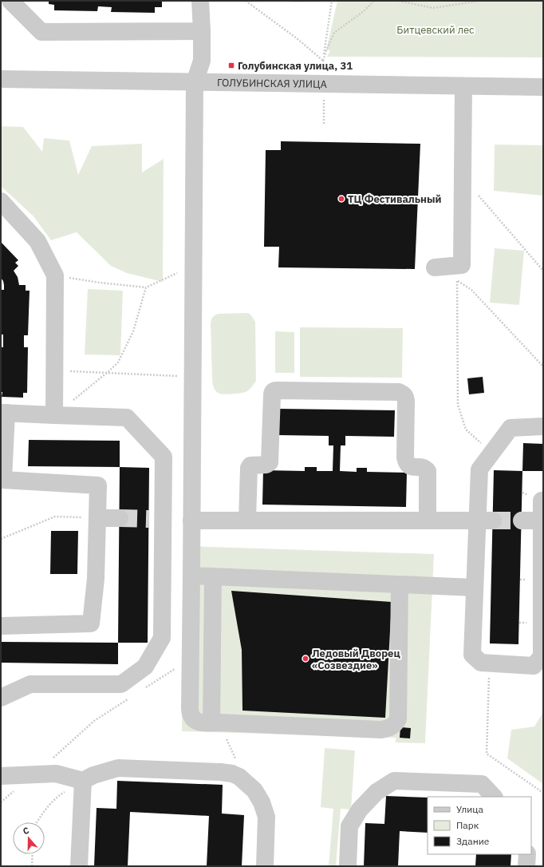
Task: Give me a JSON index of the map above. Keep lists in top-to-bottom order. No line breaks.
{"streets":{"street":["ГОЛУБИНСКАЯ УЛИЦА"]},"parks":["Битцевский лес"],"places":{"transit":["Голубинская улица, 31"],"other":["ТЦ Фестивальный","Ледовый Дворец «Созвездие»"]},"legend":["Улица","Парк","Здание"],"north":"top"}
